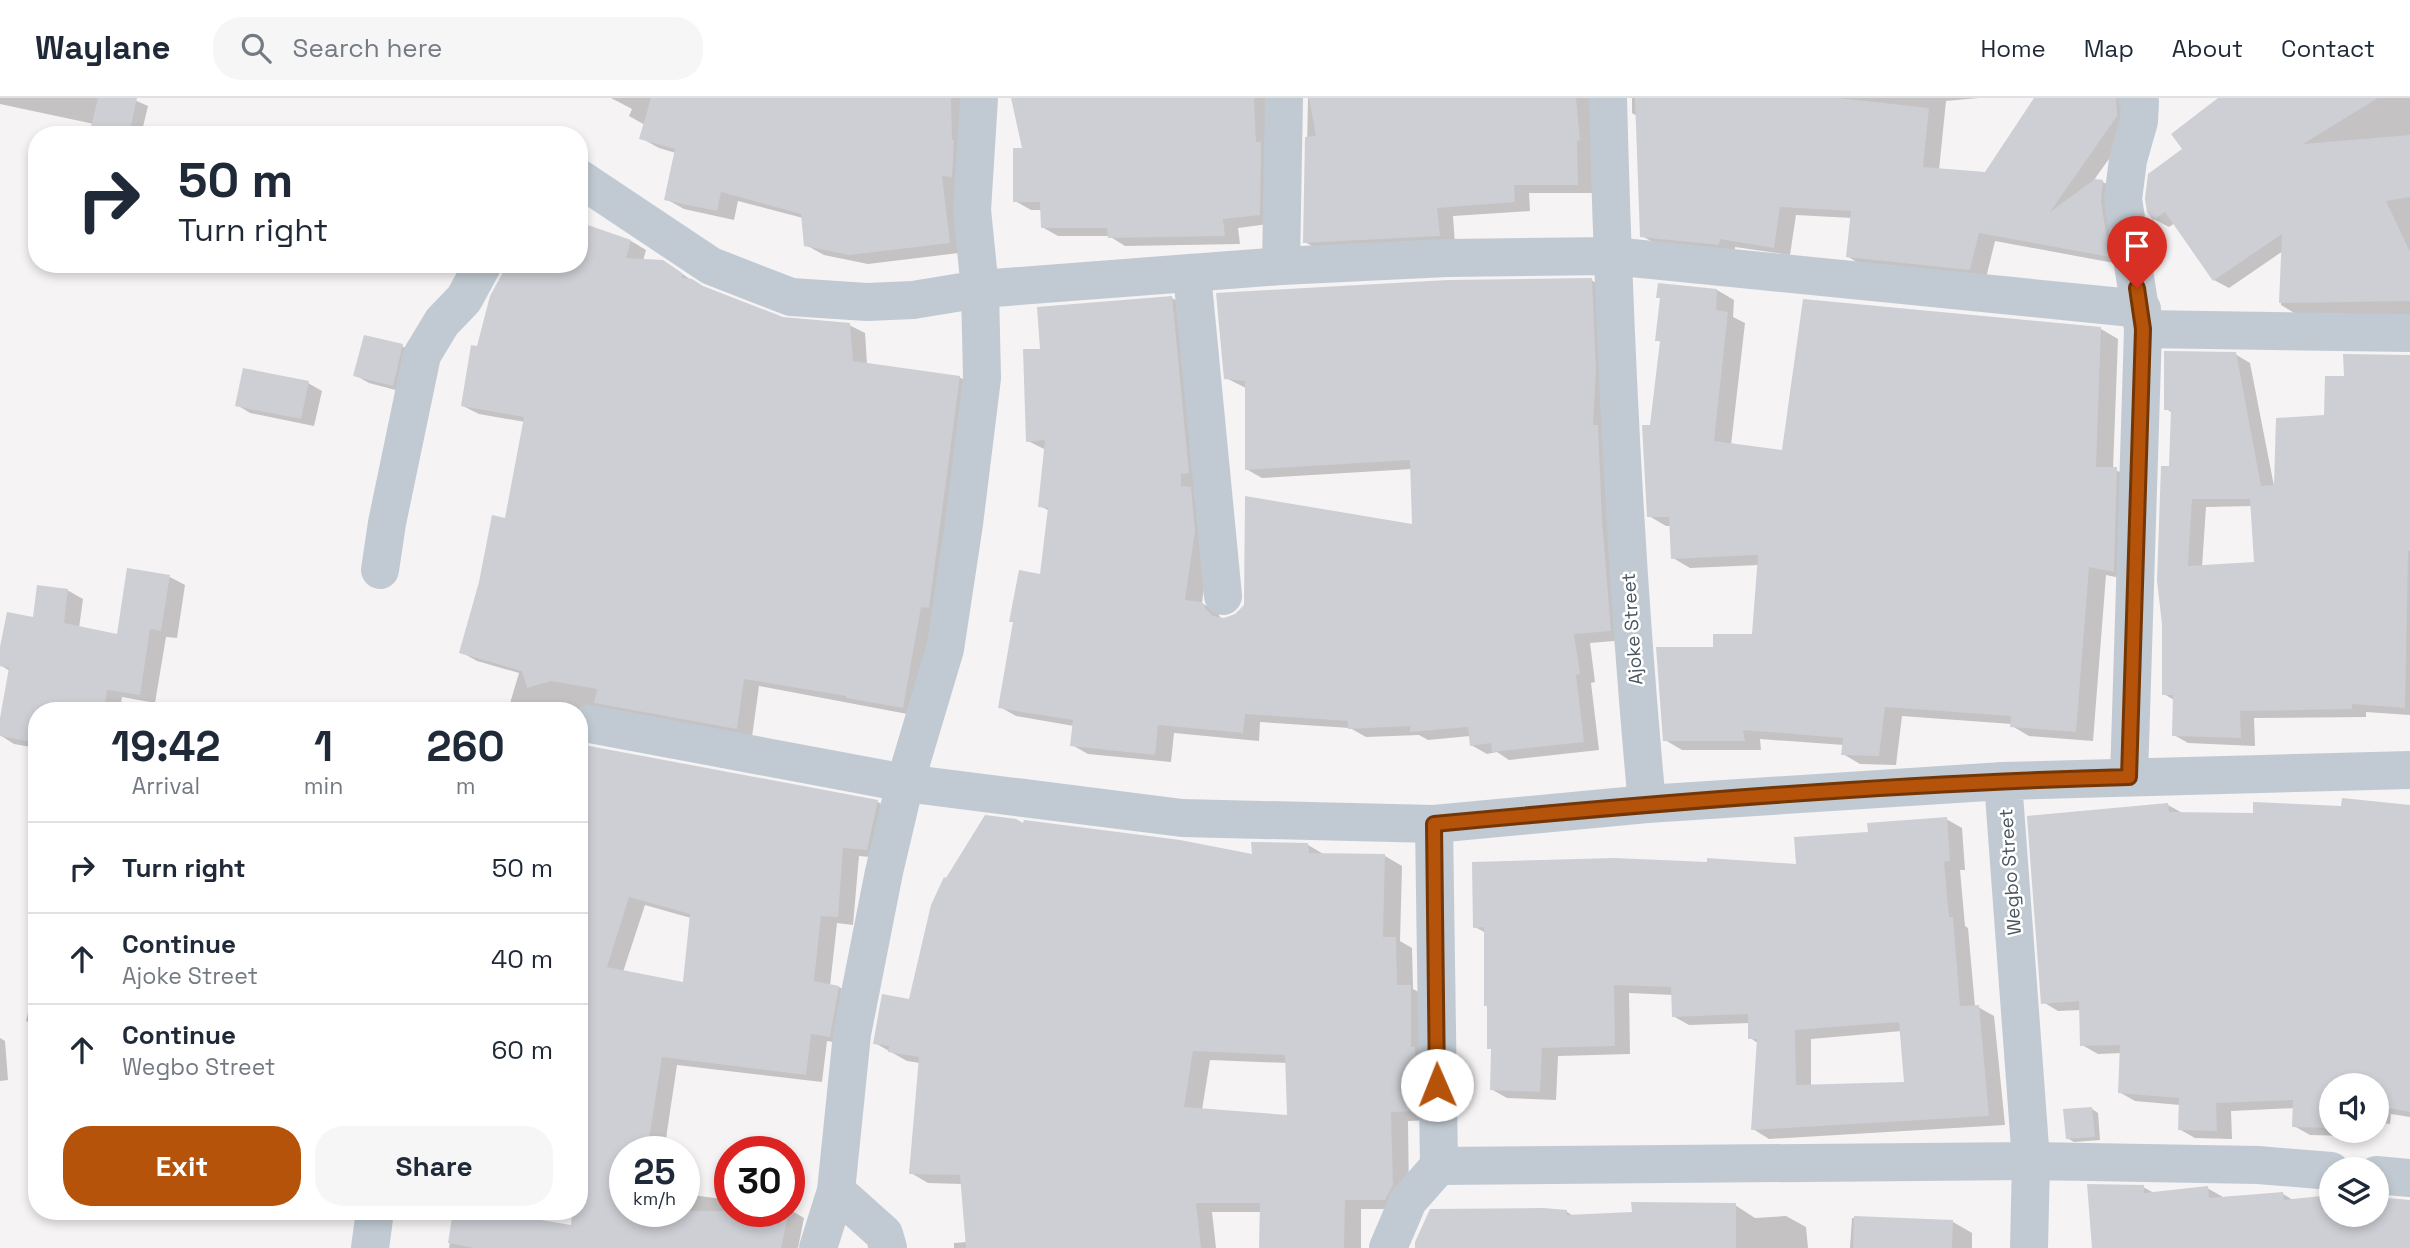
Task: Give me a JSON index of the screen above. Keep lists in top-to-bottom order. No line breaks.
{"streets":{"street":["Ajoke Street","Wegbo Street"]},"page":{"header":"Waylane","search":"Search here","nav":["Home","Map","About","Contact"],"turn":["50 m","Turn right"],"eta":["19:42","Arrival","1","min","260","m"],"list":[{"name":"Turn right","value":"50 m"},{"name":"Continue","note":"Ajoke Street","value":"40 m"},{"name":"Continue","note":"Wegbo Street","value":"60 m"}],"buttons":["Exit","Share"],"speed":"25 km/h","limit":"30"}}
